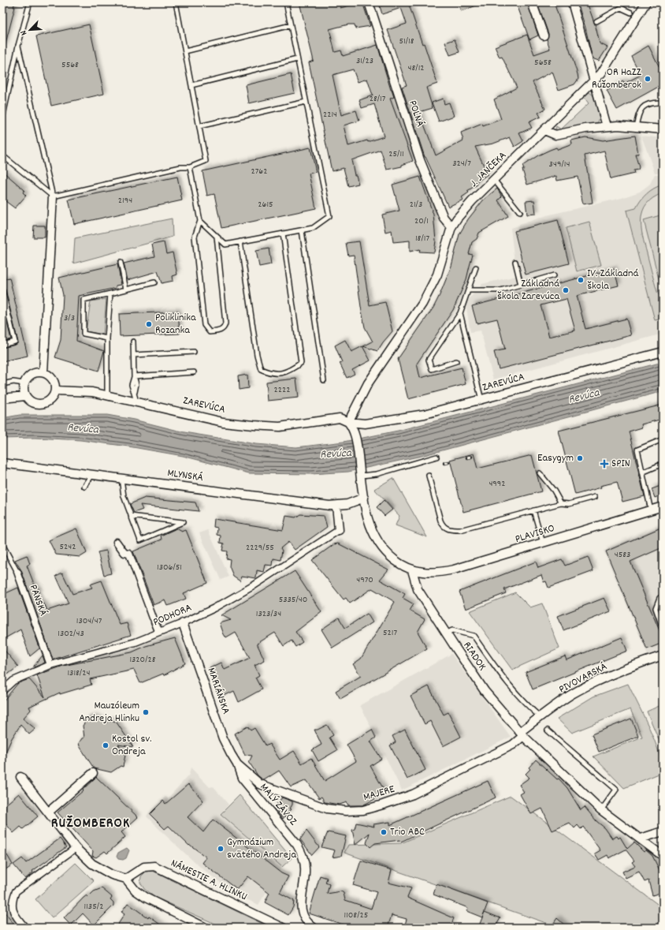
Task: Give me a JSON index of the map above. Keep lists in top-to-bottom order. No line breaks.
{"streets":{"street":["POĽNÁ","J. JANČEKA","ZAREVÚCA","MLYNSKÁ","PLAVISKO","PANSKÁ","PODHORA","RIADOK","PIVOVARSKÁ","MARIÁNSKA","MAJERE","MALÝ ZÁVOZ","NÁMESTIE A. HLINKU"]},"crossings":[["POĽNÁ","J. JANČEKA"],["PLAVISKO","RIADOK"],["PANSKÁ","PODHORA"],["PODHORA","MARIÁNSKA"],["RIADOK","PIVOVARSKÁ"],["RIADOK","MAJERE"],["PIVOVARSKÁ","MAJERE"],["MARIÁNSKA","MAJERE"],["MARIÁNSKA","MALÝ ZÁVOZ"],["MAJERE","MALÝ ZÁVOZ"]],"districts":["RUŽOMBEROK"],"water":["Revúca"],"places":{"other":["OR HaZZ Ružomberok","IV. Základná škola","Základná škola Zarevúca","Poliklinika Rozanka","Easygym","Mauzóleum Andreja Hlinku","Kostol sv. Ondreja","Trio ABC","Gymnázium svätého Andreja"],"health":["SPIN"]},"house_numbers":["51/18","31/23","5658","5568","48/12","28/17","2214","25/11","324/7","349/14","2762","2194","2615","21/3","20/1","18/17","3/3","2222","4992","5242","2229/55","4583","1306/51","4970","5335/40","1323/34","1304/47","5217","1302/43","1320/28","1318/24","1135/2","1108/25"],"north":"bottom left"}
